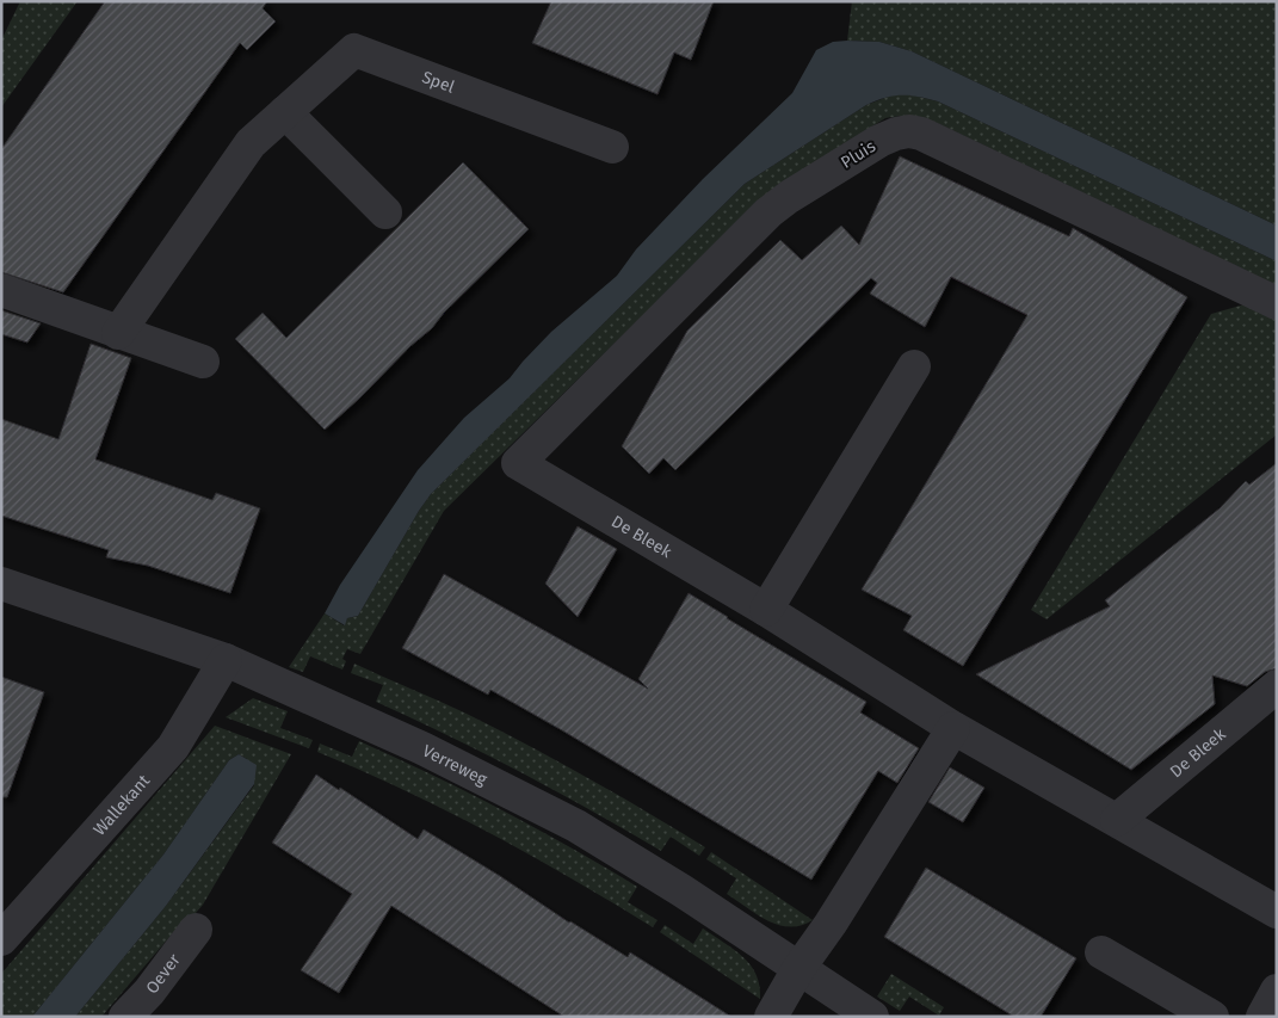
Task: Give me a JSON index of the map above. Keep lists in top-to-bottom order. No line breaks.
{"streets":{"street":["Spel","Pluis","De Bleek","Verreweg","Wallekant","Oever"]},"crossings":[["Pluis","De Bleek"],["Verreweg","Wallekant"]]}
